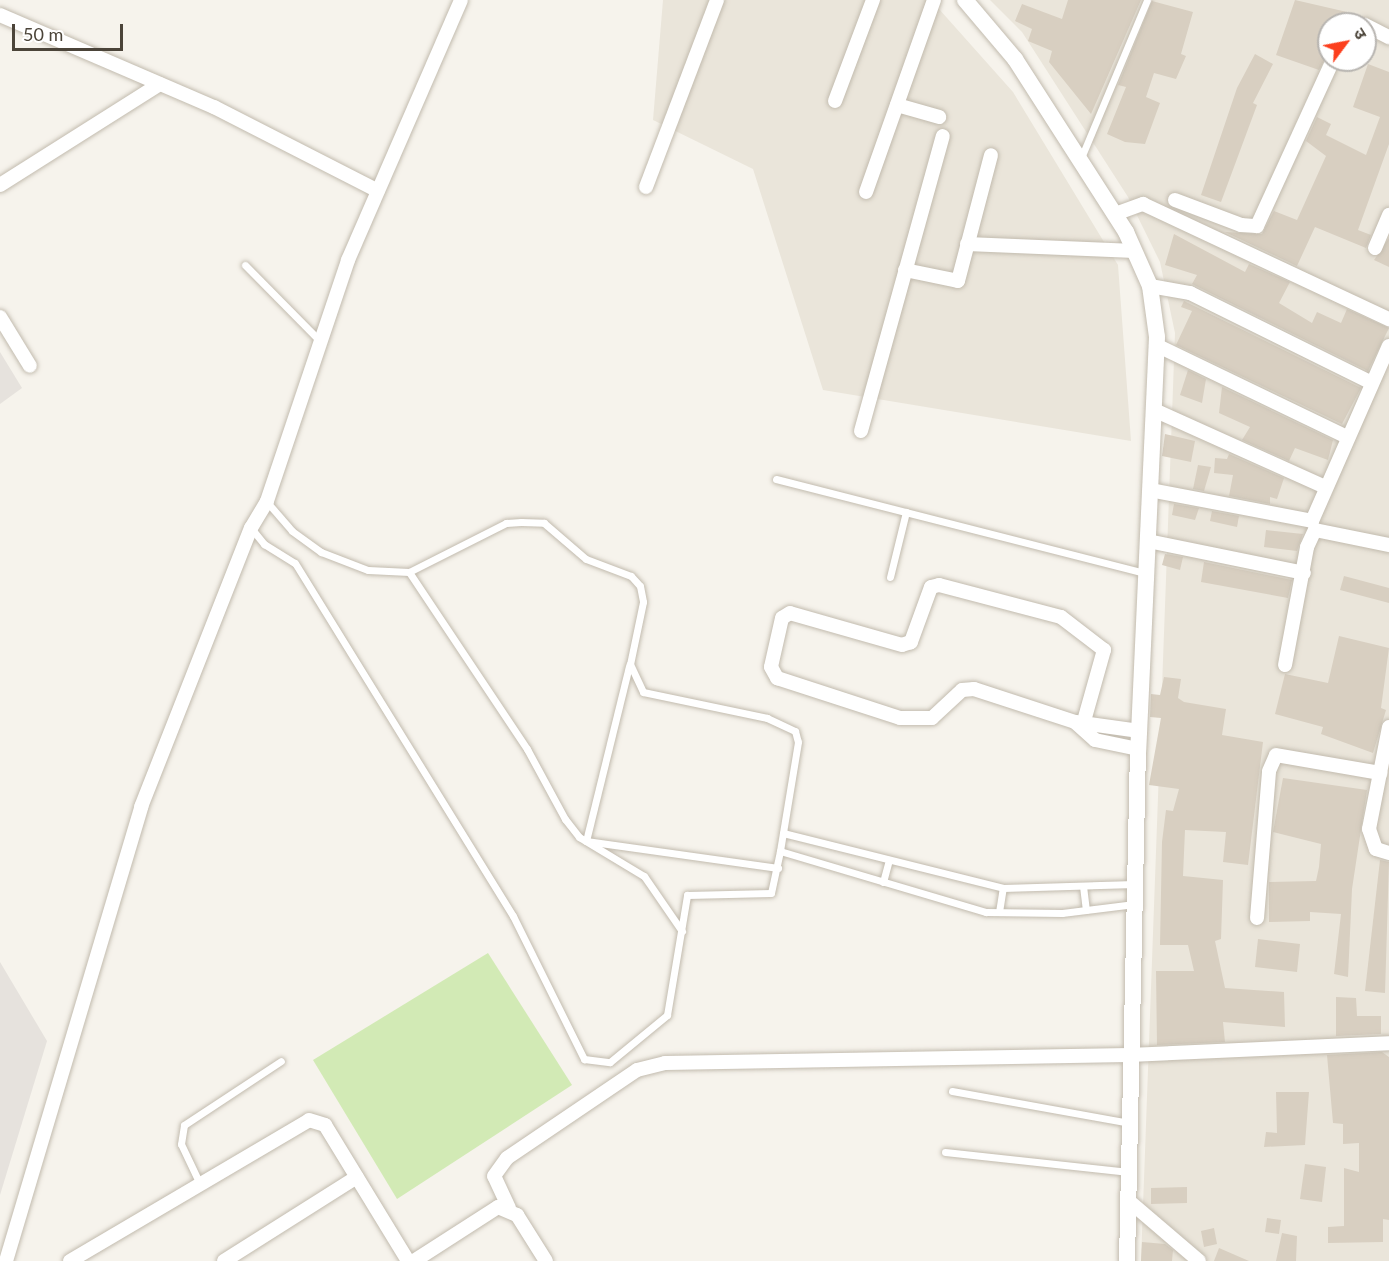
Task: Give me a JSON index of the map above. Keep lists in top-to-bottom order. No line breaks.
{"scale_bar":"50 m","north":"top right"}
